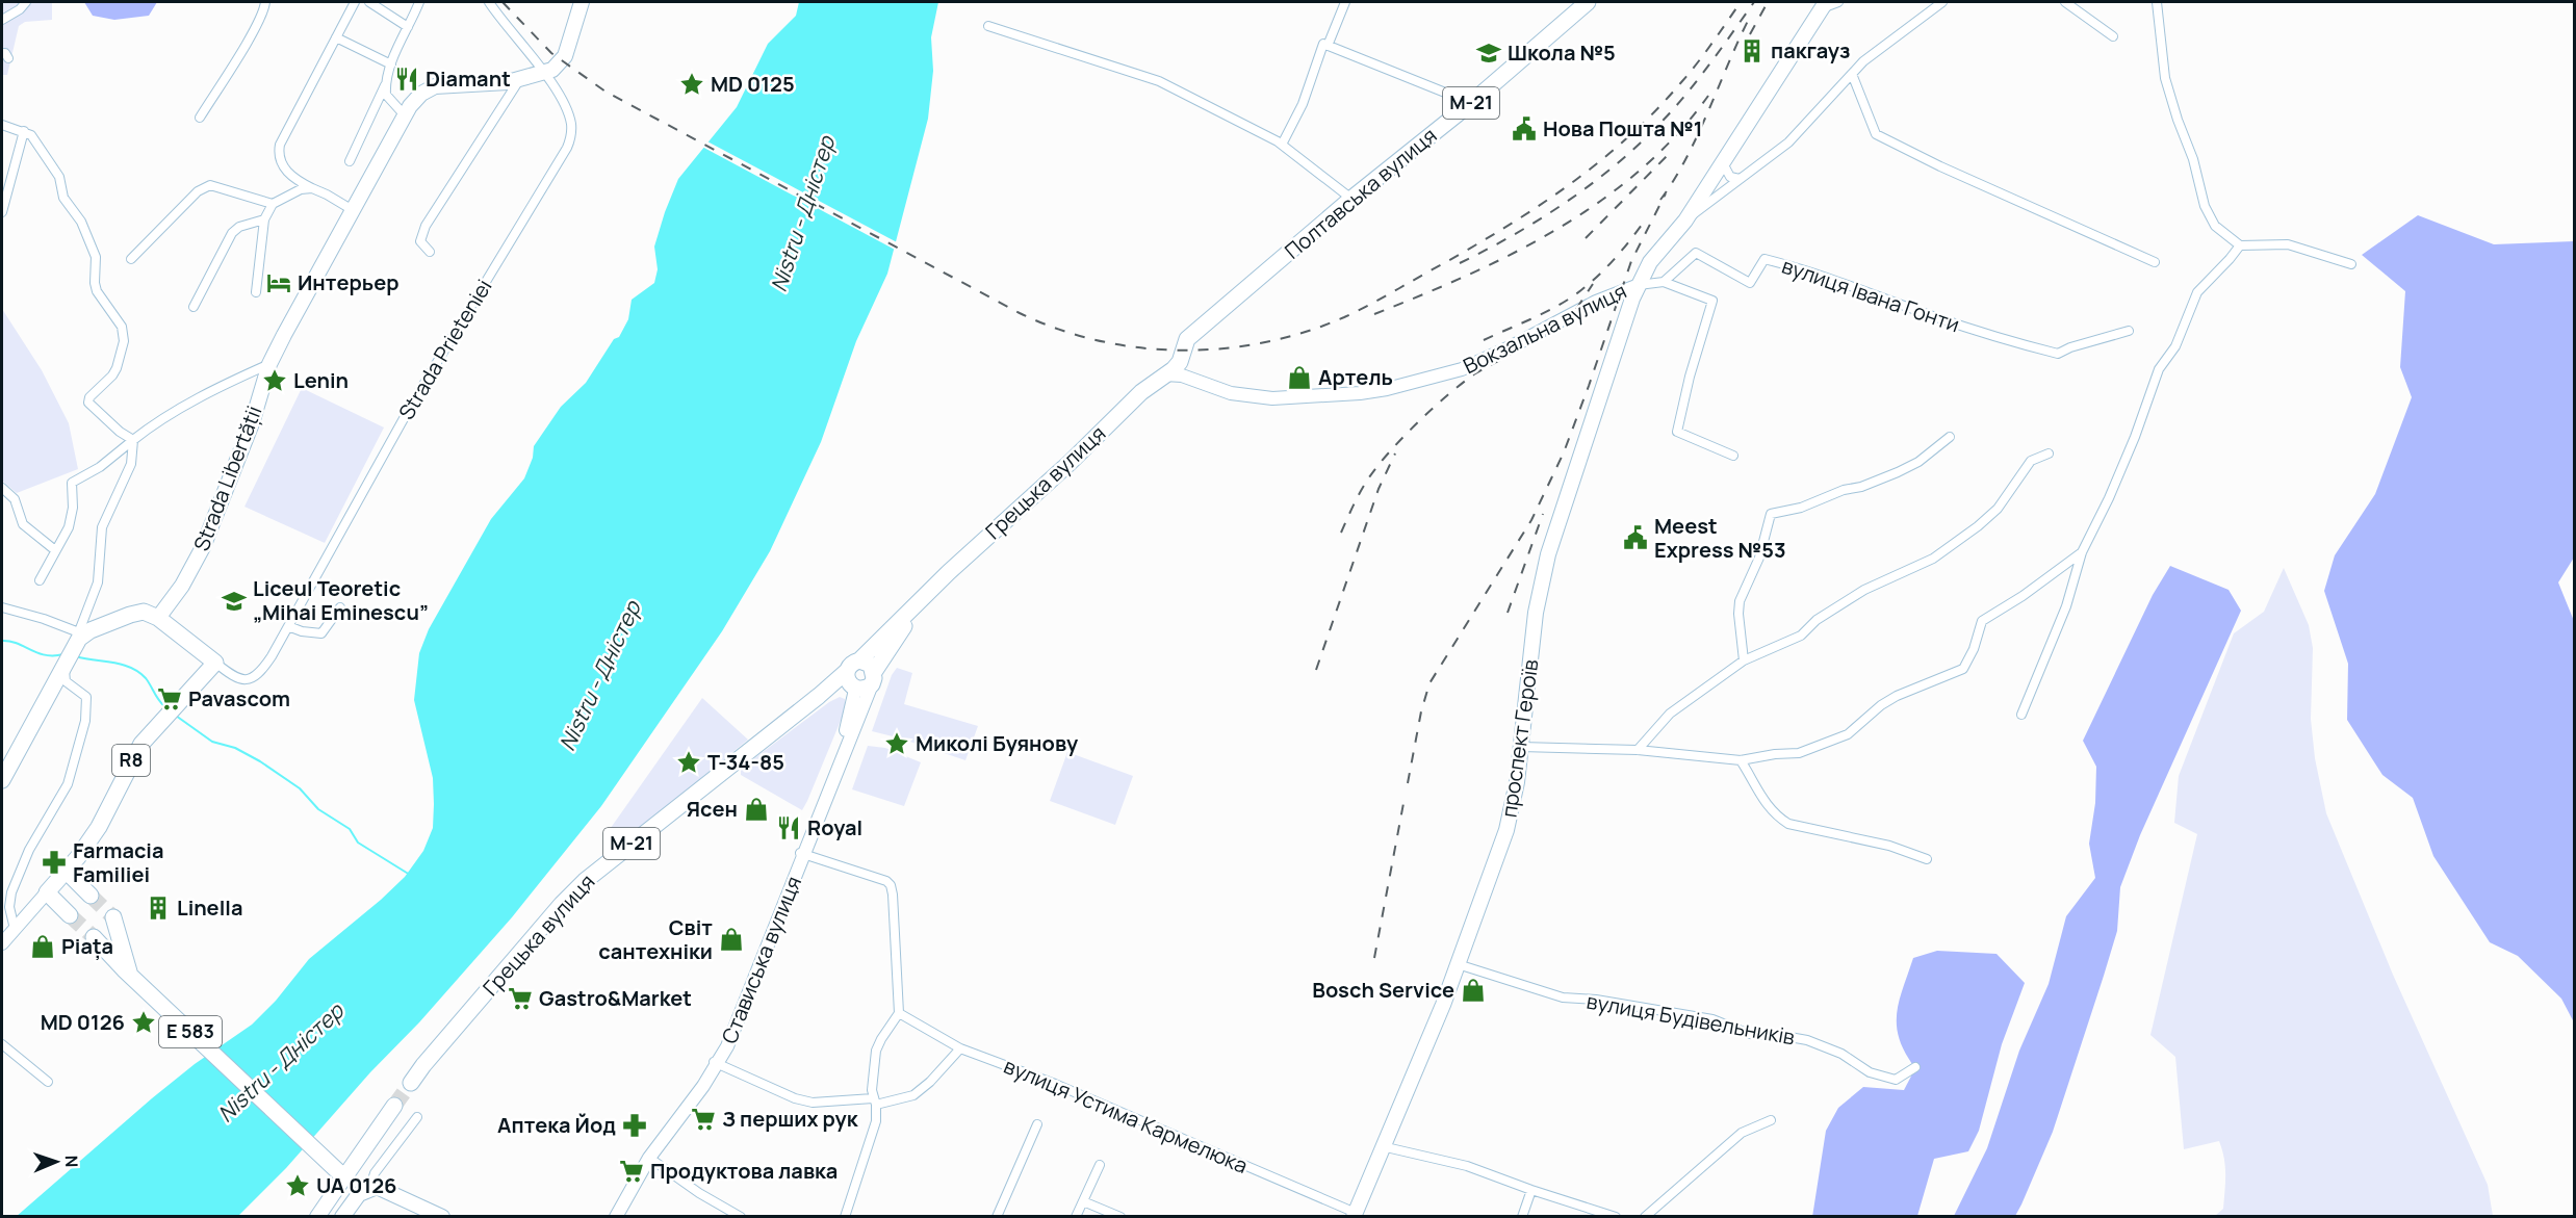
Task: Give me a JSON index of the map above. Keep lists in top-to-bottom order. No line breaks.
{"streets":{"highway":["М-21","Полтавська вулиця","Грецька вулиця","R8","E 583"],"main road":["Вокзальна вулиця","Strada Libertății","проспект Героїв","Стависька вулиця"],"street":["вулиця Івана Гонти","Strada Prieteniei","вулиця Будівельників","вулиця Устима Кармелюка"]},"crossings":[["М-21","Грецька вулиця"],["М-21","Стависька вулиця"],["Полтавська вулиця","Вокзальна вулиця"],["Полтавська вулиця","Грецька вулиця"],["Вокзальна вулиця","Грецька вулиця"],["Вокзальна вулиця","проспект Героїв"],["Strada Prieteniei","Strada Libertății"],["Strada Prieteniei","R8"],["Грецька вулиця","Стависька вулиця"],["проспект Героїв","вулиця Будівельників"],["проспект Героїв","вулиця Устима Кармелюка"]],"water":["Nistru - Дністер"],"places":{"building":["пакгауз","Linella"],"school or university":["Школа №5","Liceul Teoretic „Mihai Eminescu”"],"restaurant":["Diamant","Royal"],"place":["MD 0125","Lenin","Миколі Буянову","Т-34-85","MD 0126","UA 0126"],"public building":["Нова Пошта №1","Meest Express №53"],"hotel":["Интерьер"],"shop":["Артель","Ясен","Світ сантехніки","Piața","Bosch Service"],"supermarket":["Pavascom","Gastro&Market","З перших рук","Продуктова лавка"],"pharmacy":["Farmacia Familiei","Аптека Йод"]},"north":"right"}
